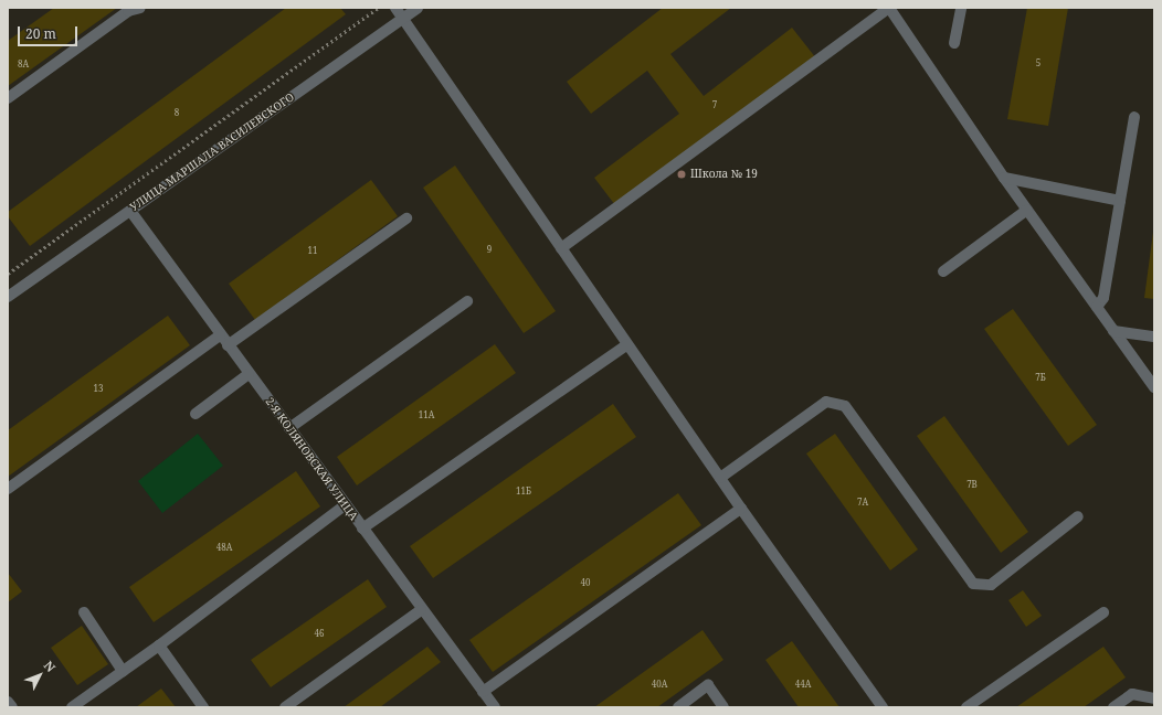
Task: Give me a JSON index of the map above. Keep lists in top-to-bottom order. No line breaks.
{"streets":{"street":["УЛИЦА МАРШАЛА ВАСИЛЕВСКОГО","2-Я КОЛЯНОВСКАЯ УЛИЦА"]},"crossings":[["УЛИЦА МАРШАЛА ВАСИЛЕВСКОГО","2-Я КОЛЯНОВСКАЯ УЛИЦА"]],"places":["Школа № 19"],"house_numbers":["5","8А","7","8","9","11","7Б","13","11А","7В","11Б","7А","48А","40","46","40А","44А"],"scale_bar":"20 m","north":"top right"}
